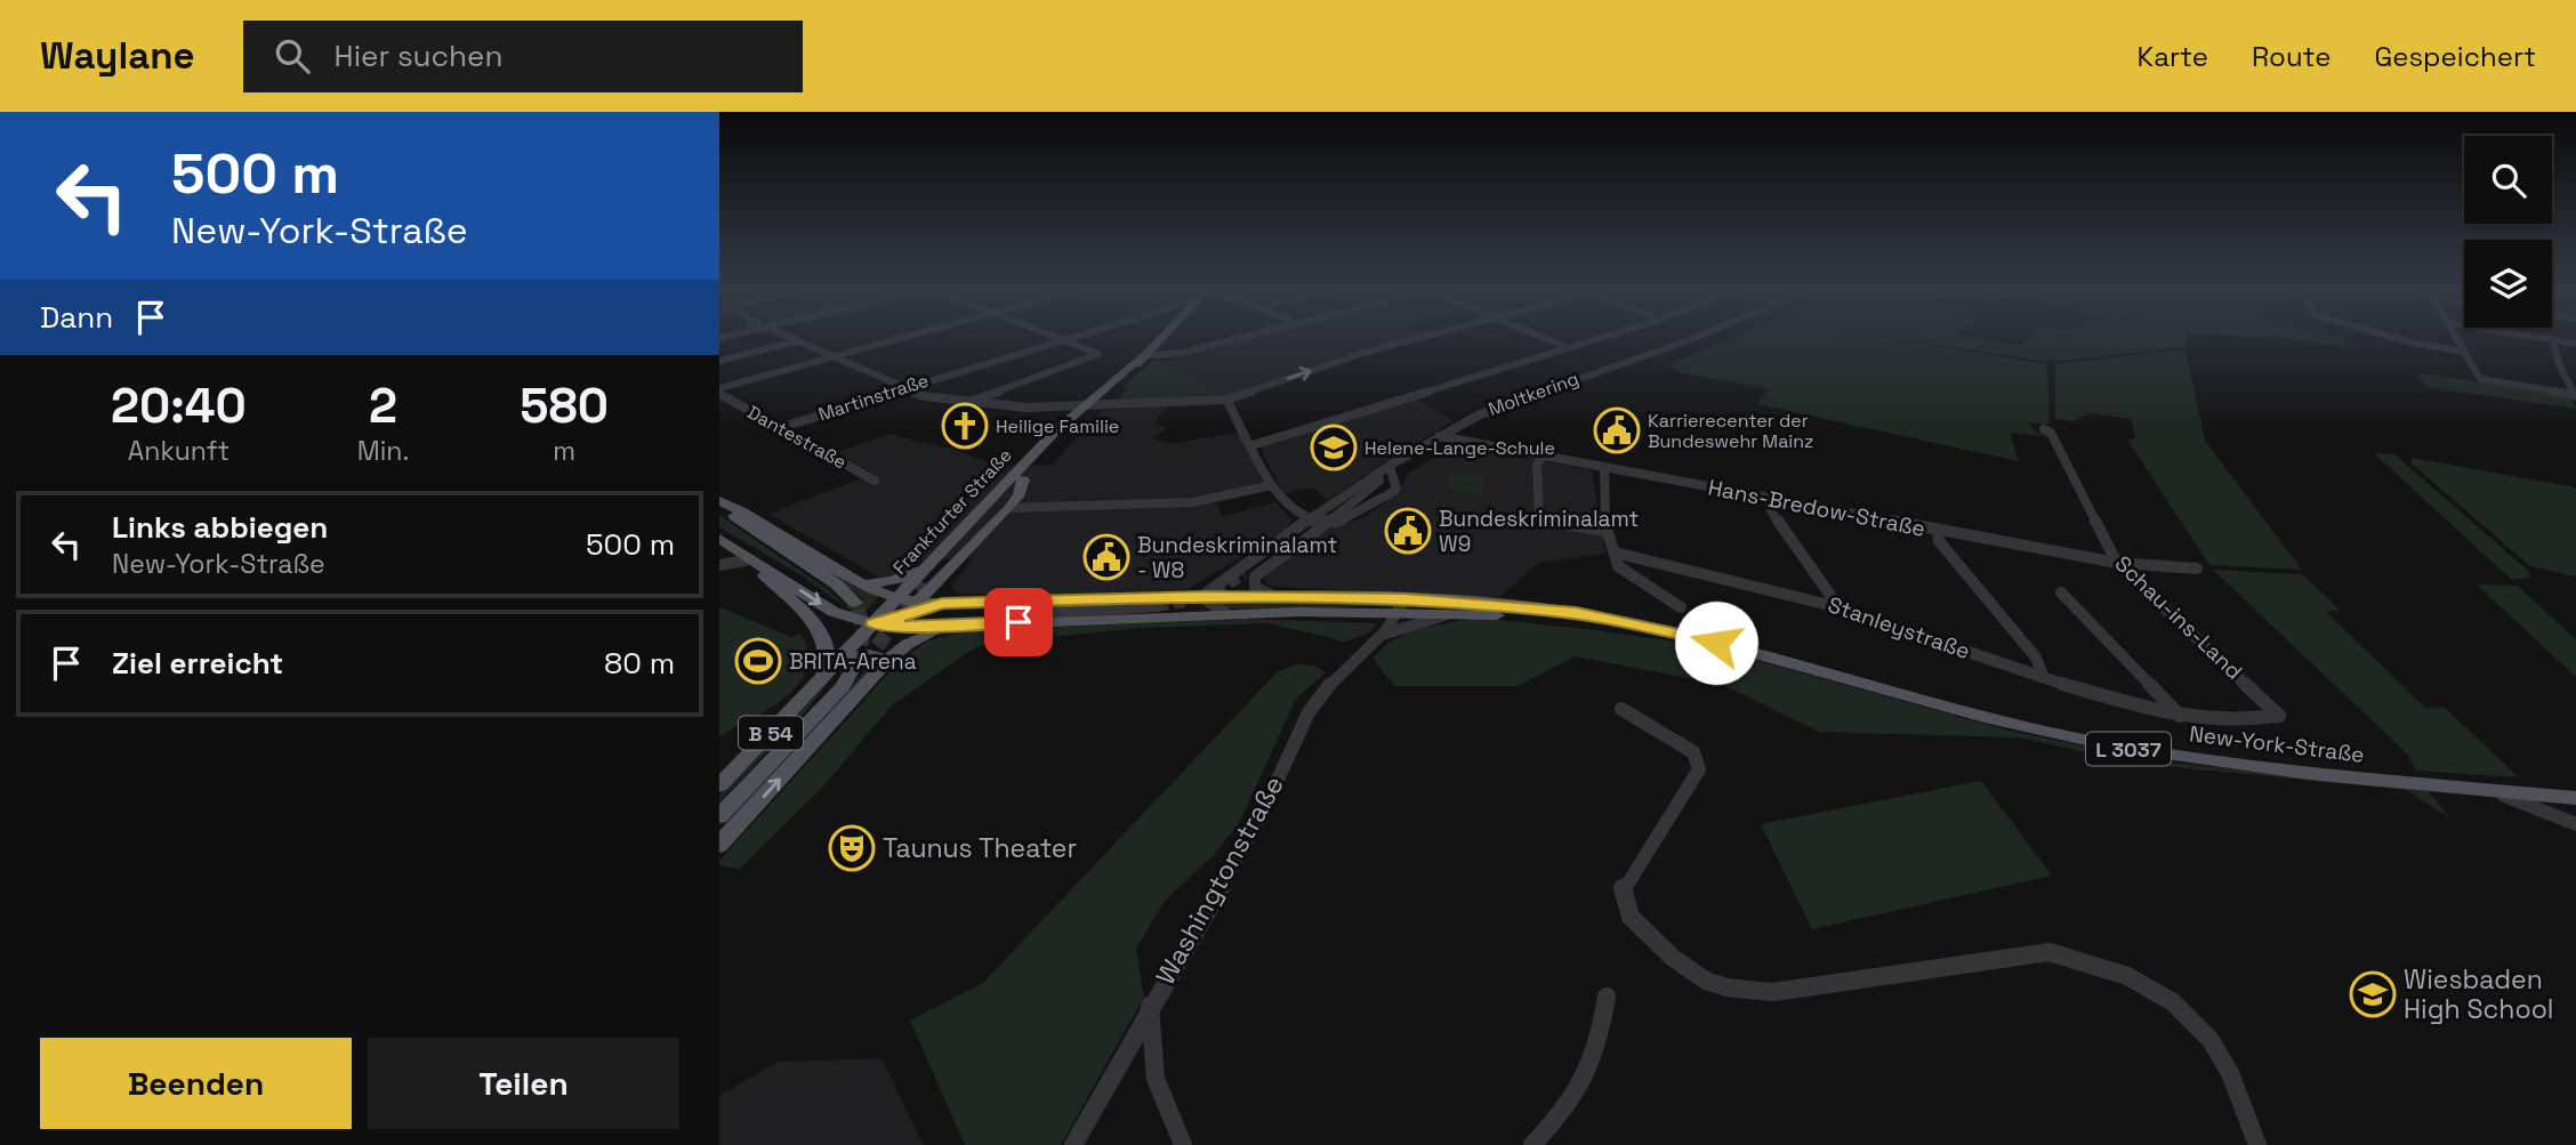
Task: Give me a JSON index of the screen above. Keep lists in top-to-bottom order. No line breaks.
{"streets":{"main road":["Frankfurter Straße","B 54","New-York-Straße","L 3037"],"street":["Moltkering","Martinstraße","Dantestraße","Hans-Bredow-Straße","Schau-ins-Land","Stanleystraße","Washingtonstraße"]},"crossings":[["Moltkering","Hans-Bredow-Straße"],["Moltkering","New-York-Straße"],["Martinstraße","Dantestraße"],["Hans-Bredow-Straße","Schau-ins-Land"],["Frankfurter Straße","B 54"],["Frankfurter Straße","New-York-Straße"],["Schau-ins-Land","Stanleystraße"],["New-York-Straße","Washingtonstraße"]],"places":{"church":["Heilige Familie"],"public building":["Karrierecenter der Bundeswehr Mainz","Bundeskriminalamt W9","Bundeskriminalamt - W8"],"school or university":["Helene-Lange-Schule","Wiesbaden High School"],"sports":["BRITA-Arena"],"theatre":["Taunus Theater"]},"page":{"header":"Waylane","search":"Hier suchen","nav":["Karte","Route","Gespeichert"],"turn":["500 m","New-York-Straße"],"then":"Dann","eta":["20:40","Ankunft","2","Min.","580","m"],"list":[{"name":"Links abbiegen","note":"New-York-Straße","value":"500 m"},{"name":"Ziel erreicht","value":"80 m"}],"buttons":["Beenden","Teilen"]}}
